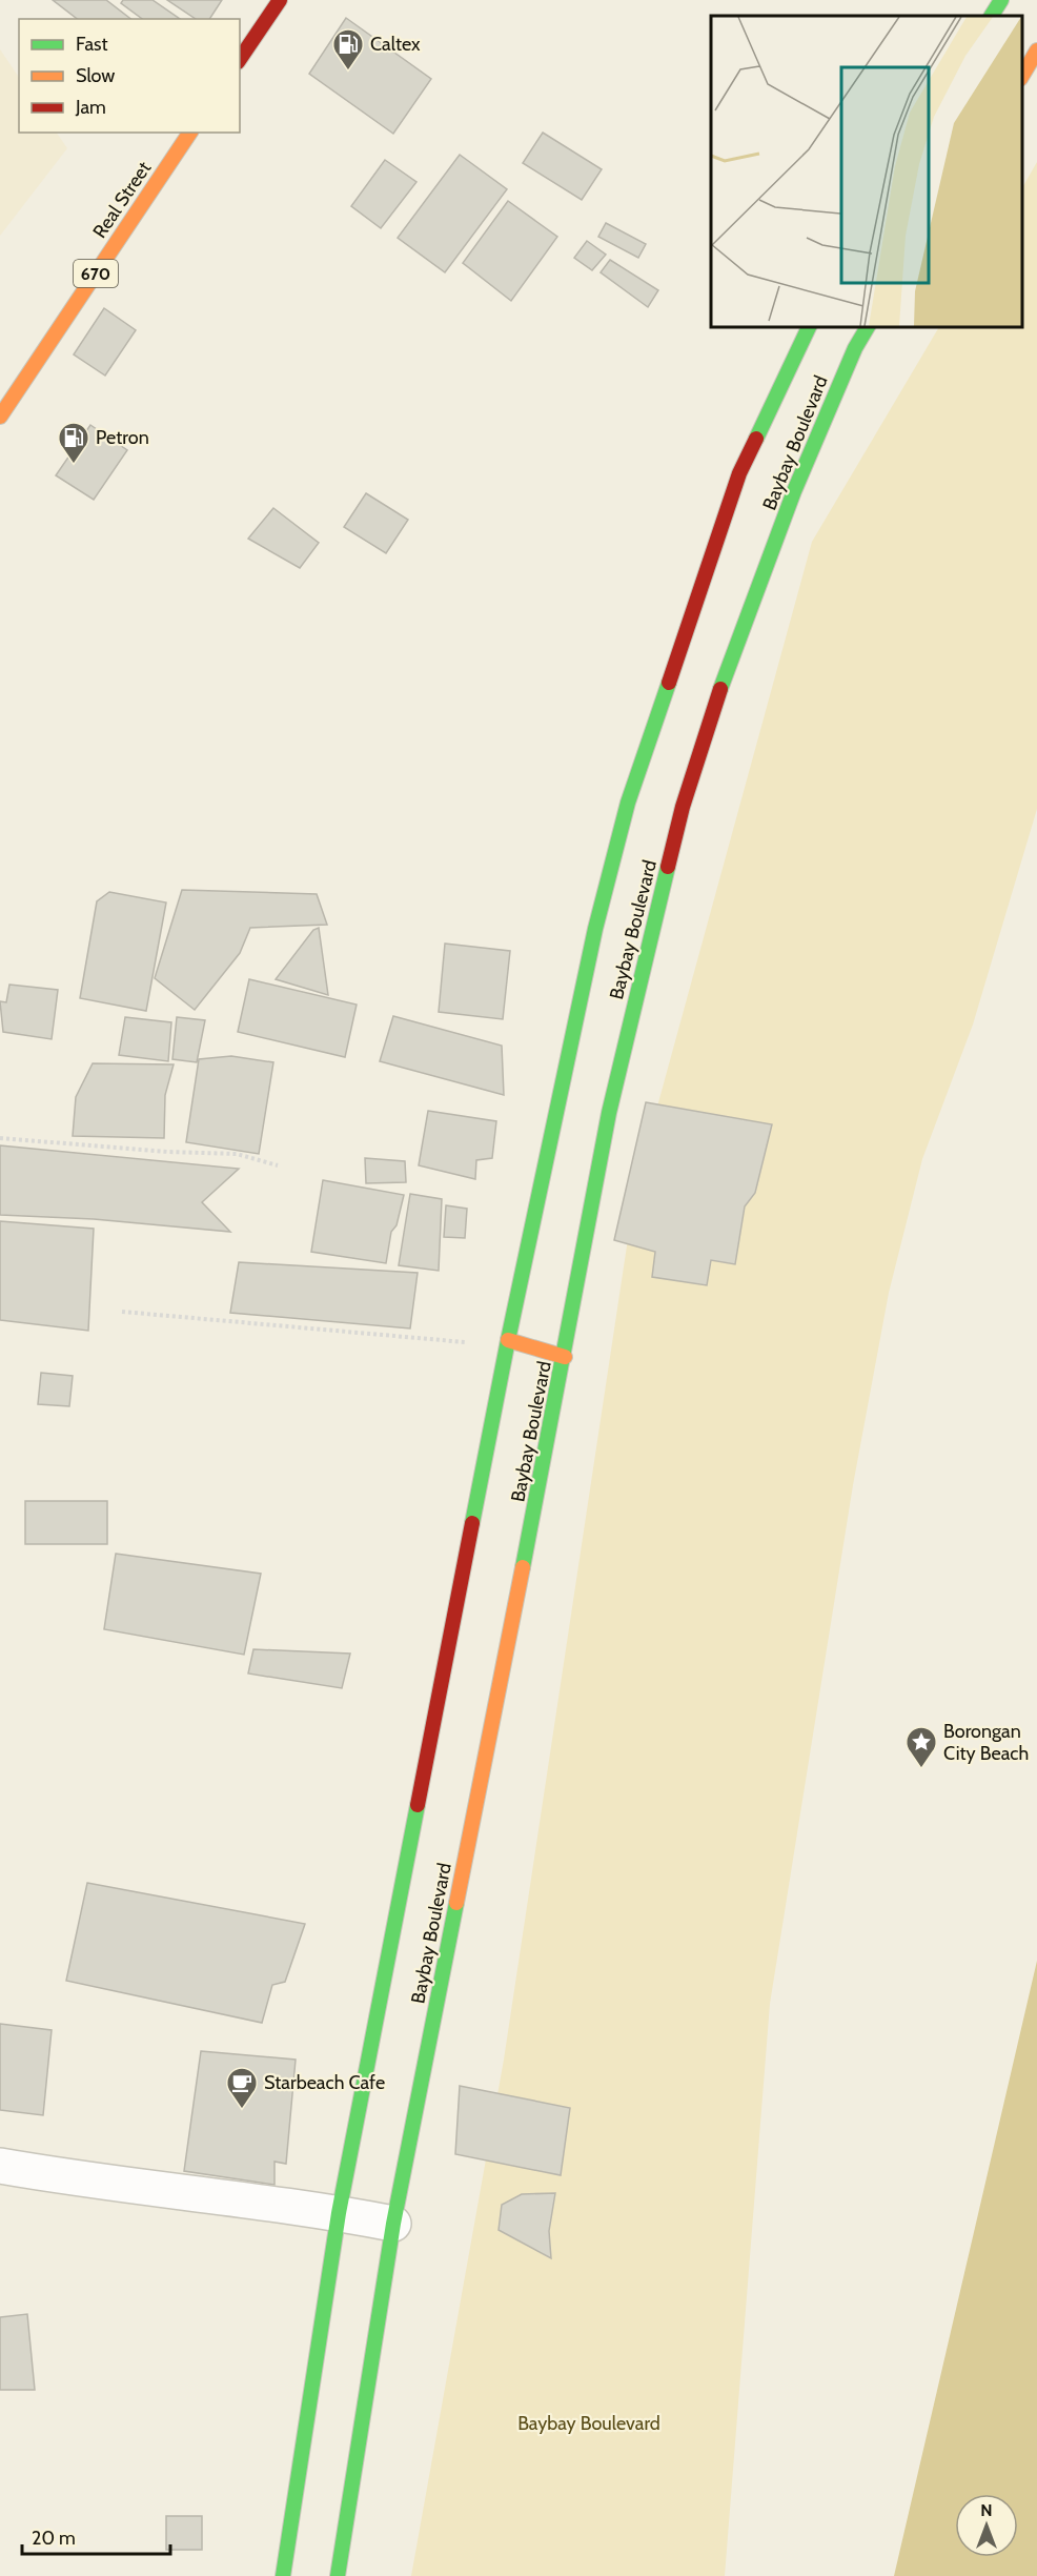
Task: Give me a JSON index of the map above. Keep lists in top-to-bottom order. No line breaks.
{"streets":{"street":["Real Street","670","Baybay Boulevard"]},"parks":["Baybay Boulevard"],"places":{"fuel station":["Caltex","Petron"],"place":["Borongan City Beach"],"cafe":["Starbeach Cafe"]},"legend":["Fast","Slow","Jam"],"scale_bar":"20 m","north":"top"}
